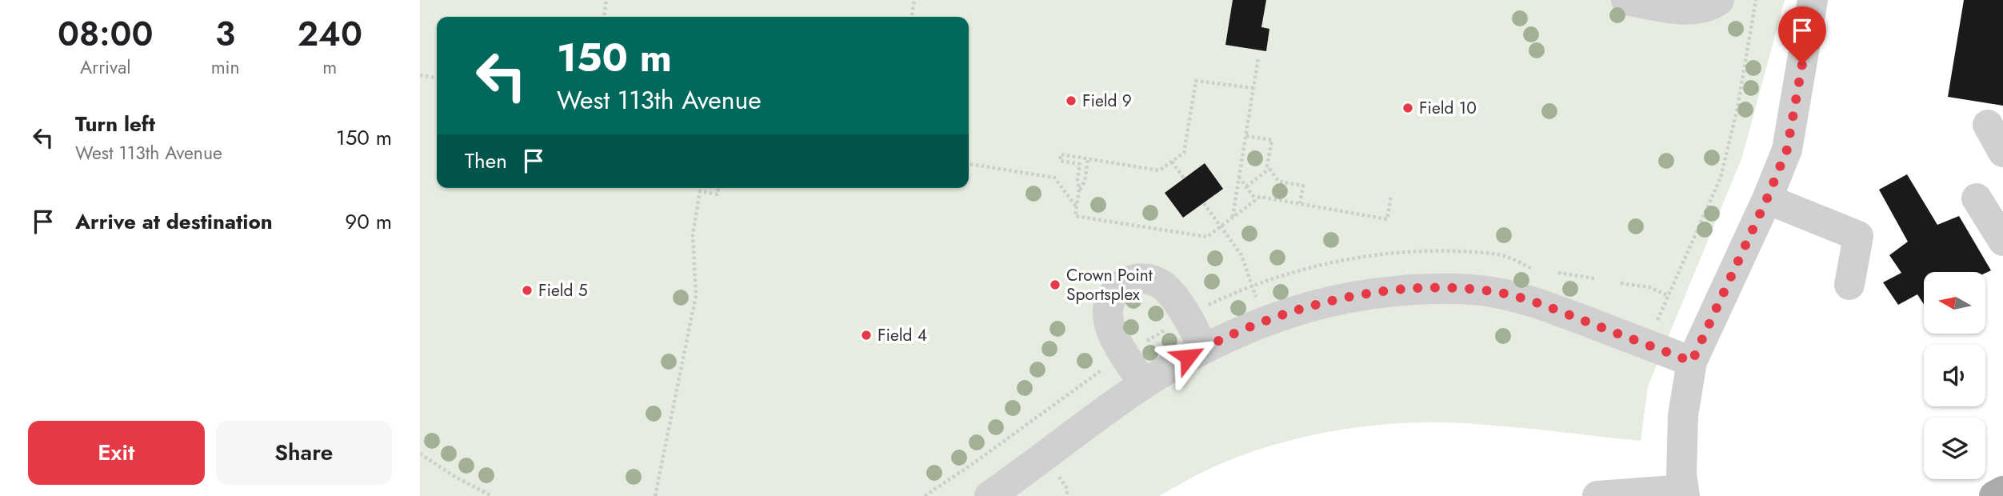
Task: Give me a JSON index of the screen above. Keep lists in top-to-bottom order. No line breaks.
{"places":["Field 9","Field 10","Crown Point Sportsplex","Field 5","Field 4"],"north":"left","page":{"eta":["08:00","Arrival","3","min","240","m"],"turn":["150 m","West 113th Avenue"],"list":[{"name":"Turn left","note":"West 113th Avenue","value":"150 m"},{"name":"Arrive at destination","value":"90 m"}],"then":"Then","buttons":["Exit","Share"]}}
